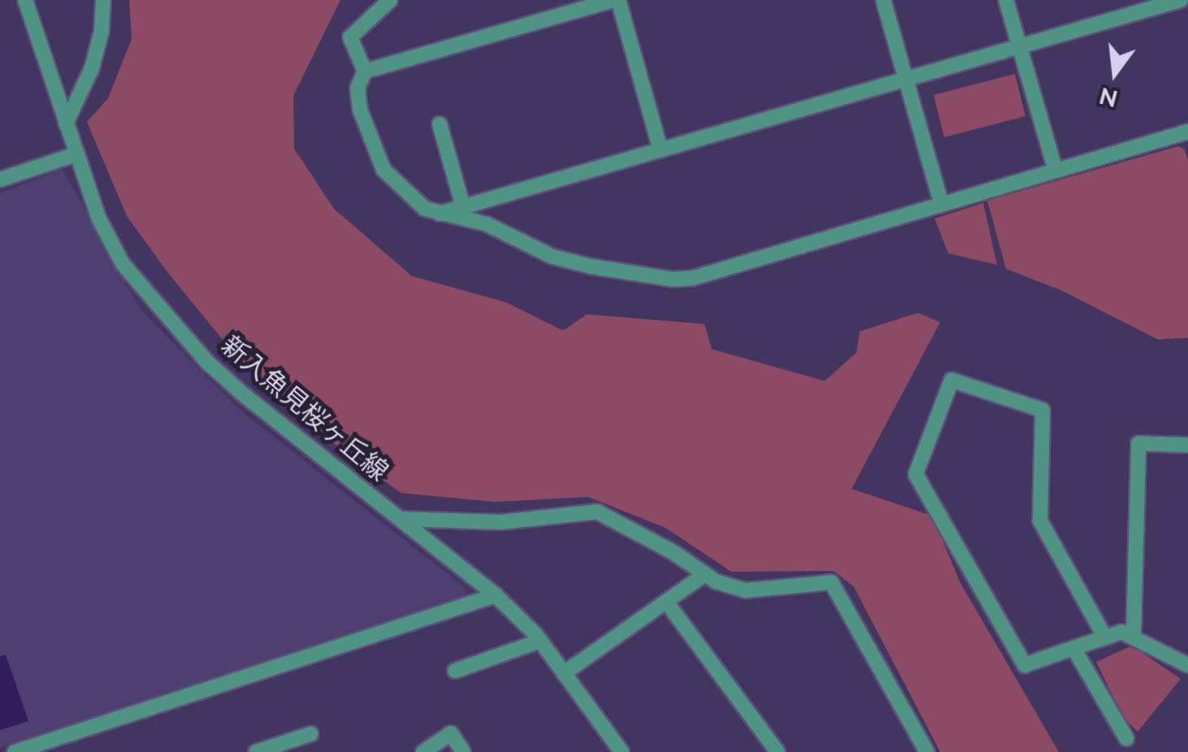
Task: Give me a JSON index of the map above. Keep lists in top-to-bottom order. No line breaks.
{"streets":{"street":["新入魚見桜ヶ丘線"]},"north":"bottom"}
